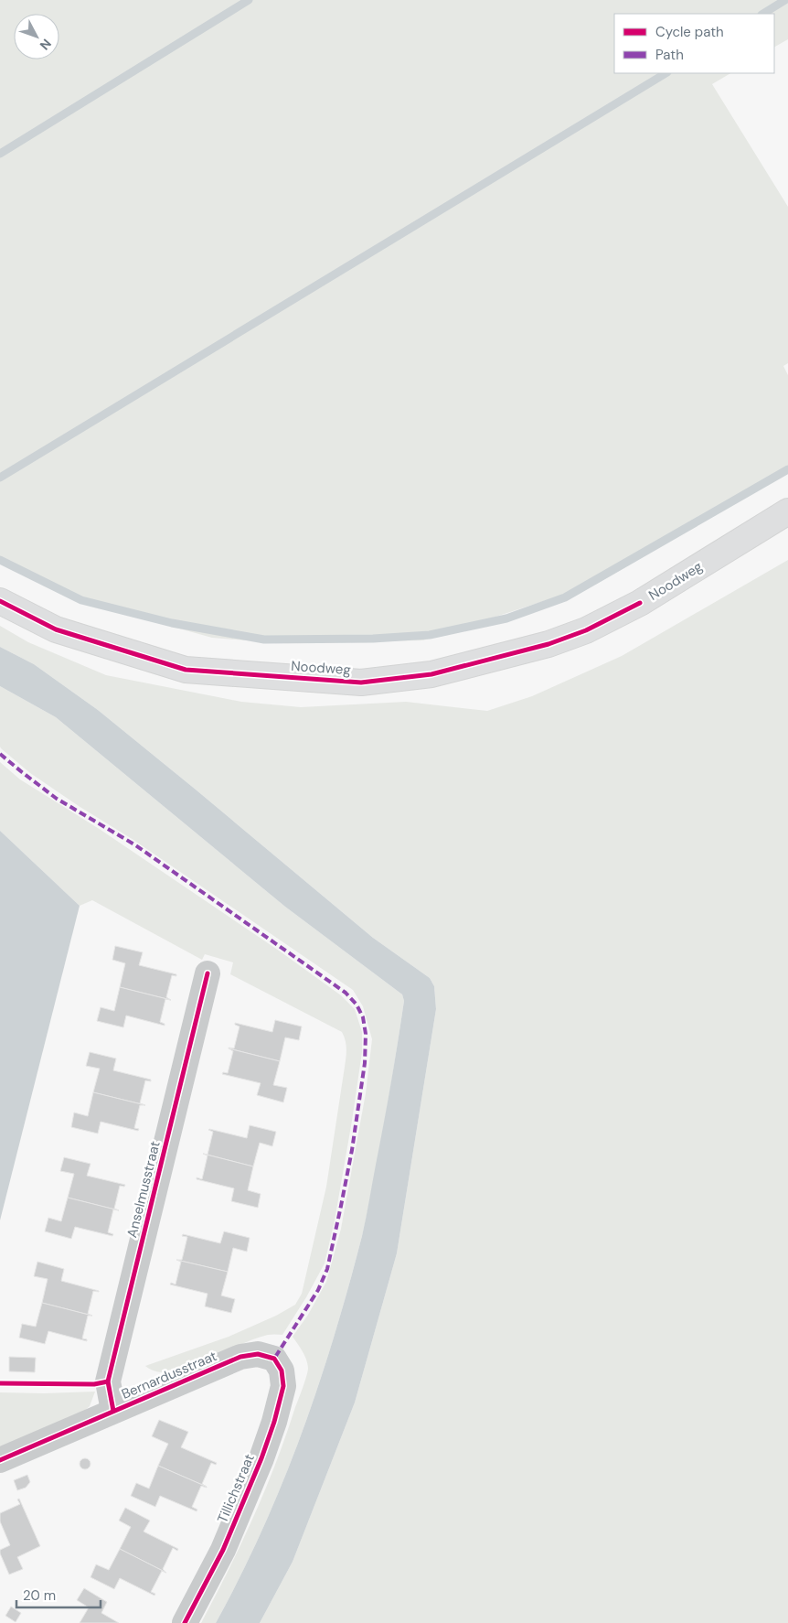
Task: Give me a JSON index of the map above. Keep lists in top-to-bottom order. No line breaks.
{"streets":{"main road":["Noodweg"],"street":["Anselmusstraat","Bernardusstraat","Tillichstraat"]},"crossings":[["Anselmusstraat","Bernardusstraat"],["Bernardusstraat","Tillichstraat"]],"legend":["Cycle path","Path"],"scale_bar":"20 m","north":"bottom right"}
